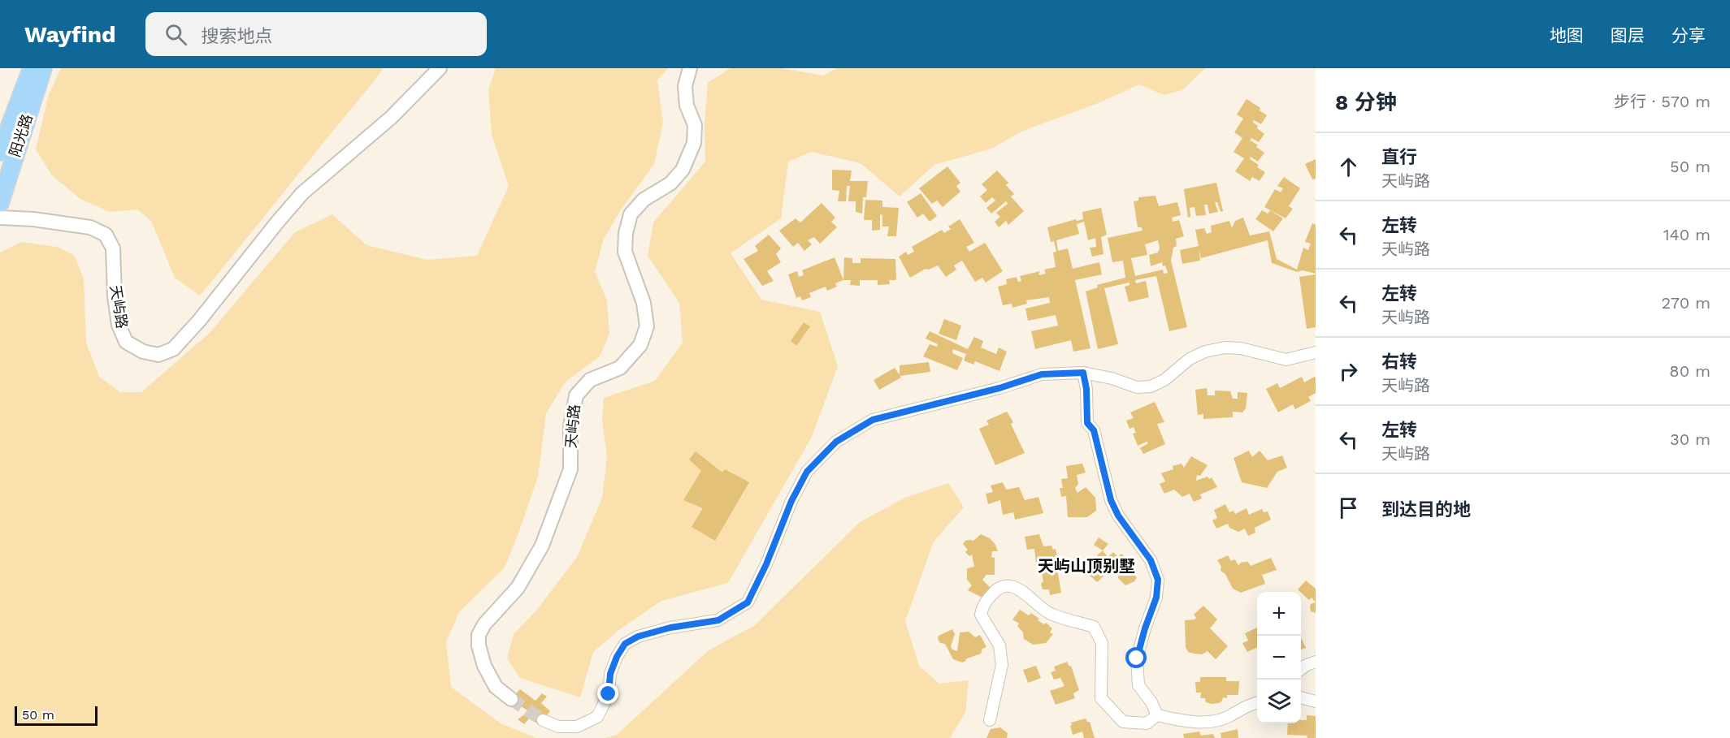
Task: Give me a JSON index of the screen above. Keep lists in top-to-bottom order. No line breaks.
{"streets":{"main road":["阳光路"],"street":["天屿路"]},"districts":["天屿山顶别墅"],"scale_bar":"50 m","page":{"header":"Wayfind","search":"搜索地点","nav":["地图","图层","分享"],"heading":["8 分钟","步行 · 570 m"],"list":[["直行","天屿路","50 m"],["左转","天屿路","140 m"],["左转","天屿路","270 m"],["右转","天屿路","80 m"],["左转","天屿路","30 m"],"到达目的地"],"map_buttons":["+","−"],"scale":"50 m"}}
